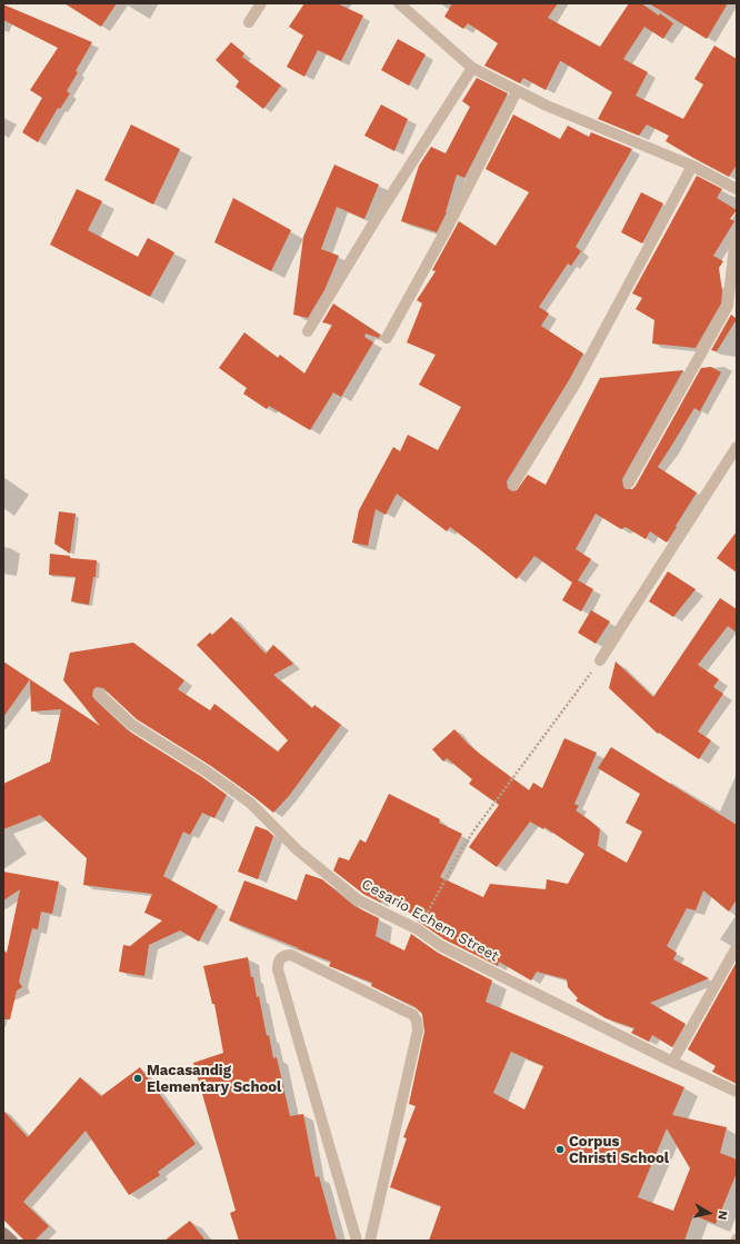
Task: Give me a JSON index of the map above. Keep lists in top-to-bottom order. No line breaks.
{"streets":{"street":["Cesario Echem Street"]},"places":["Macasandig Elementary School","Corpus Christi School"],"north":"right"}
